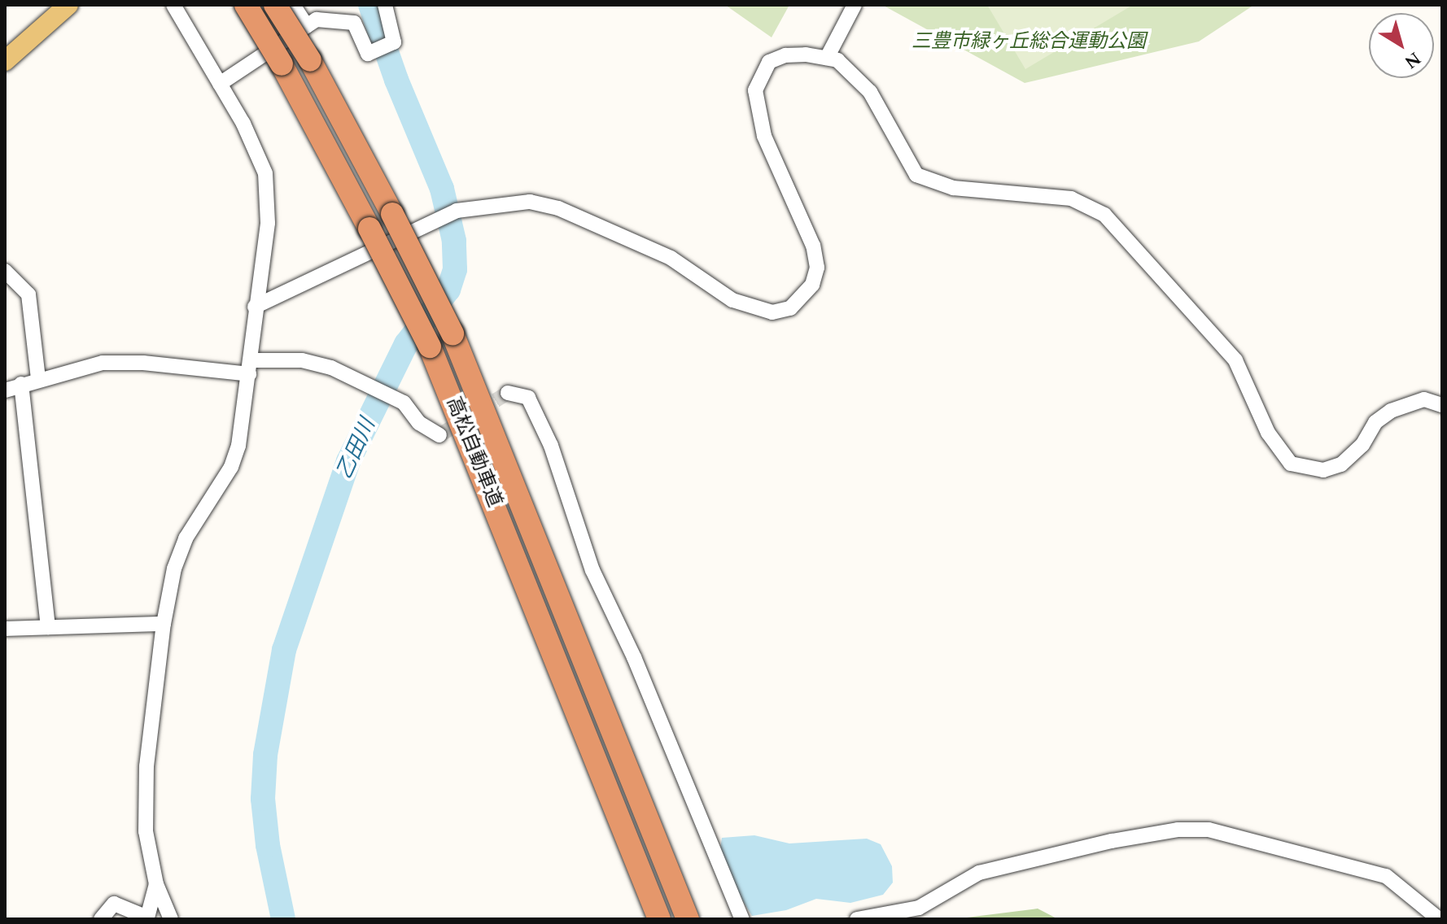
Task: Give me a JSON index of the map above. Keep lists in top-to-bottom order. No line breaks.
{"streets":{"highway":["高松自動車道"]},"water":["乙田川"],"parks":["三豊市緑ヶ丘総合運動公園"],"north":"bottom right"}
